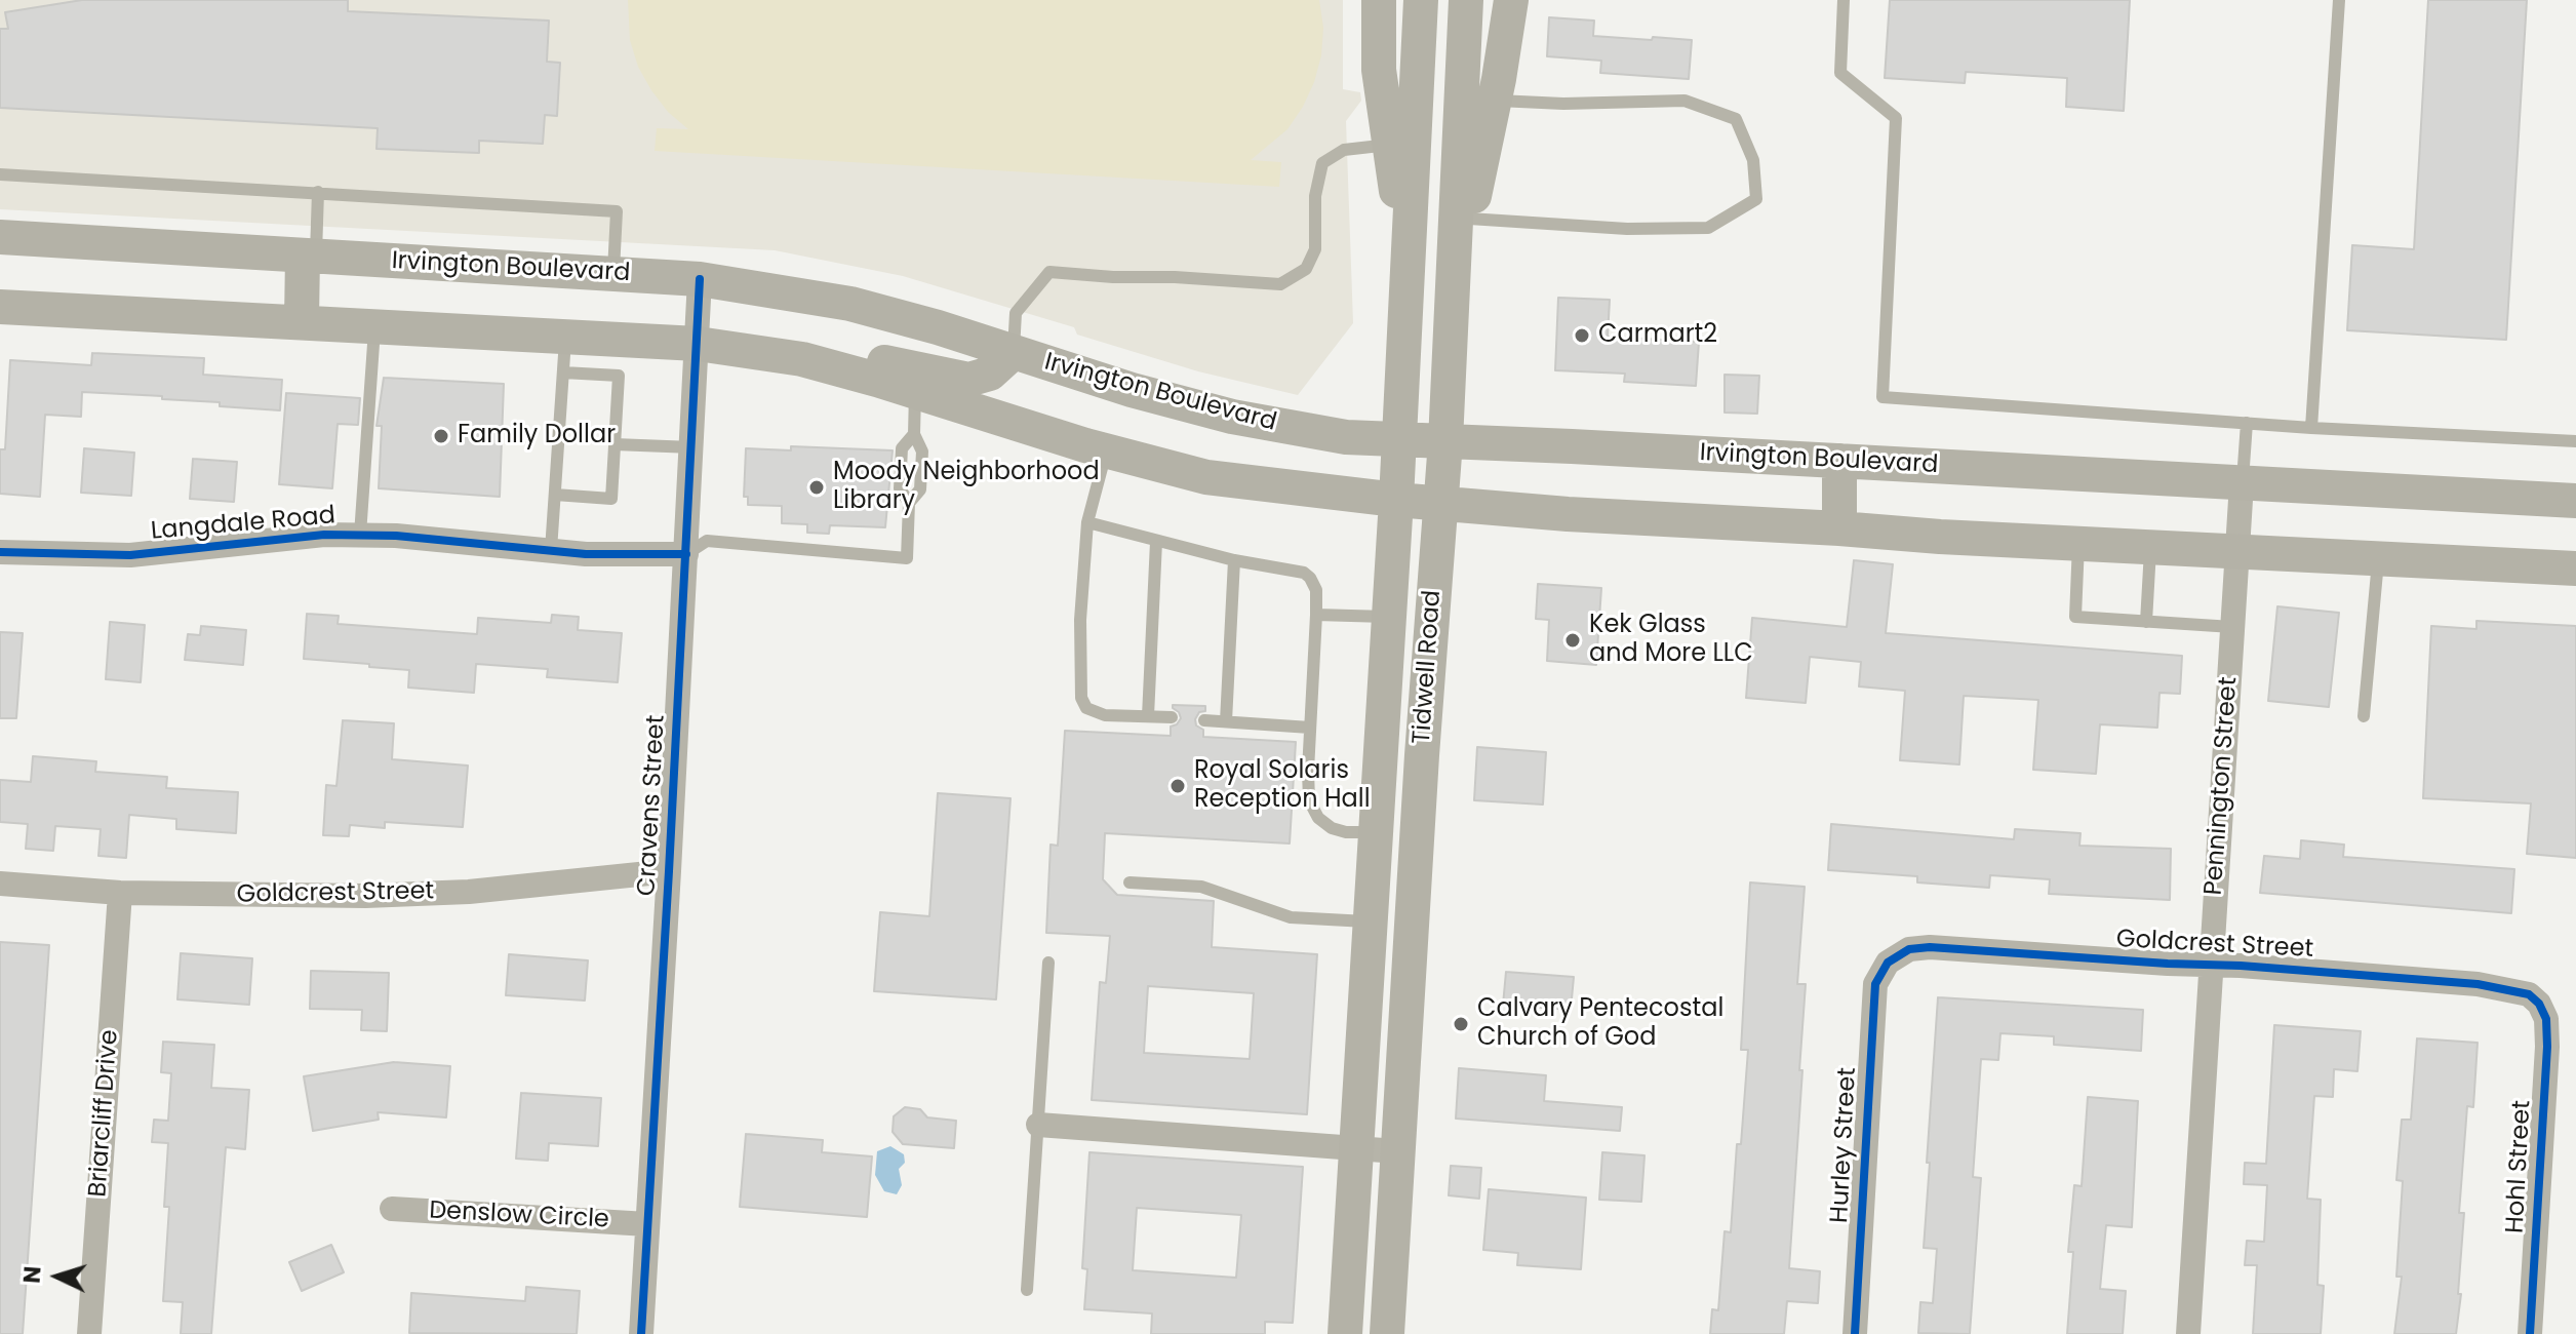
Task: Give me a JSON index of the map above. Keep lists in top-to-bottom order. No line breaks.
{"streets":{"main road":["Irvington Boulevard","Tidwell Road"],"street":["Langdale Road","Pennington Street","Cravens Street","Goldcrest Street","Briarcliff Drive","Hurley Street","Hohl Street","Denslow Circle"]},"crossings":[["Irvington Boulevard","Tidwell Road"],["Irvington Boulevard","Pennington Street"],["Irvington Boulevard","Cravens Street"],["Langdale Road","Cravens Street"],["Pennington Street","Goldcrest Street"],["Cravens Street","Goldcrest Street"],["Cravens Street","Denslow Circle"],["Goldcrest Street","Briarcliff Drive"],["Goldcrest Street","Hurley Street"],["Goldcrest Street","Hohl Street"]],"places":["Carmart2","Family Dollar","Moody Neighborhood Library","Kek Glass and More LLC","Royal Solaris Reception Hall","Calvary Pentecostal Church of God"],"north":"left"}
